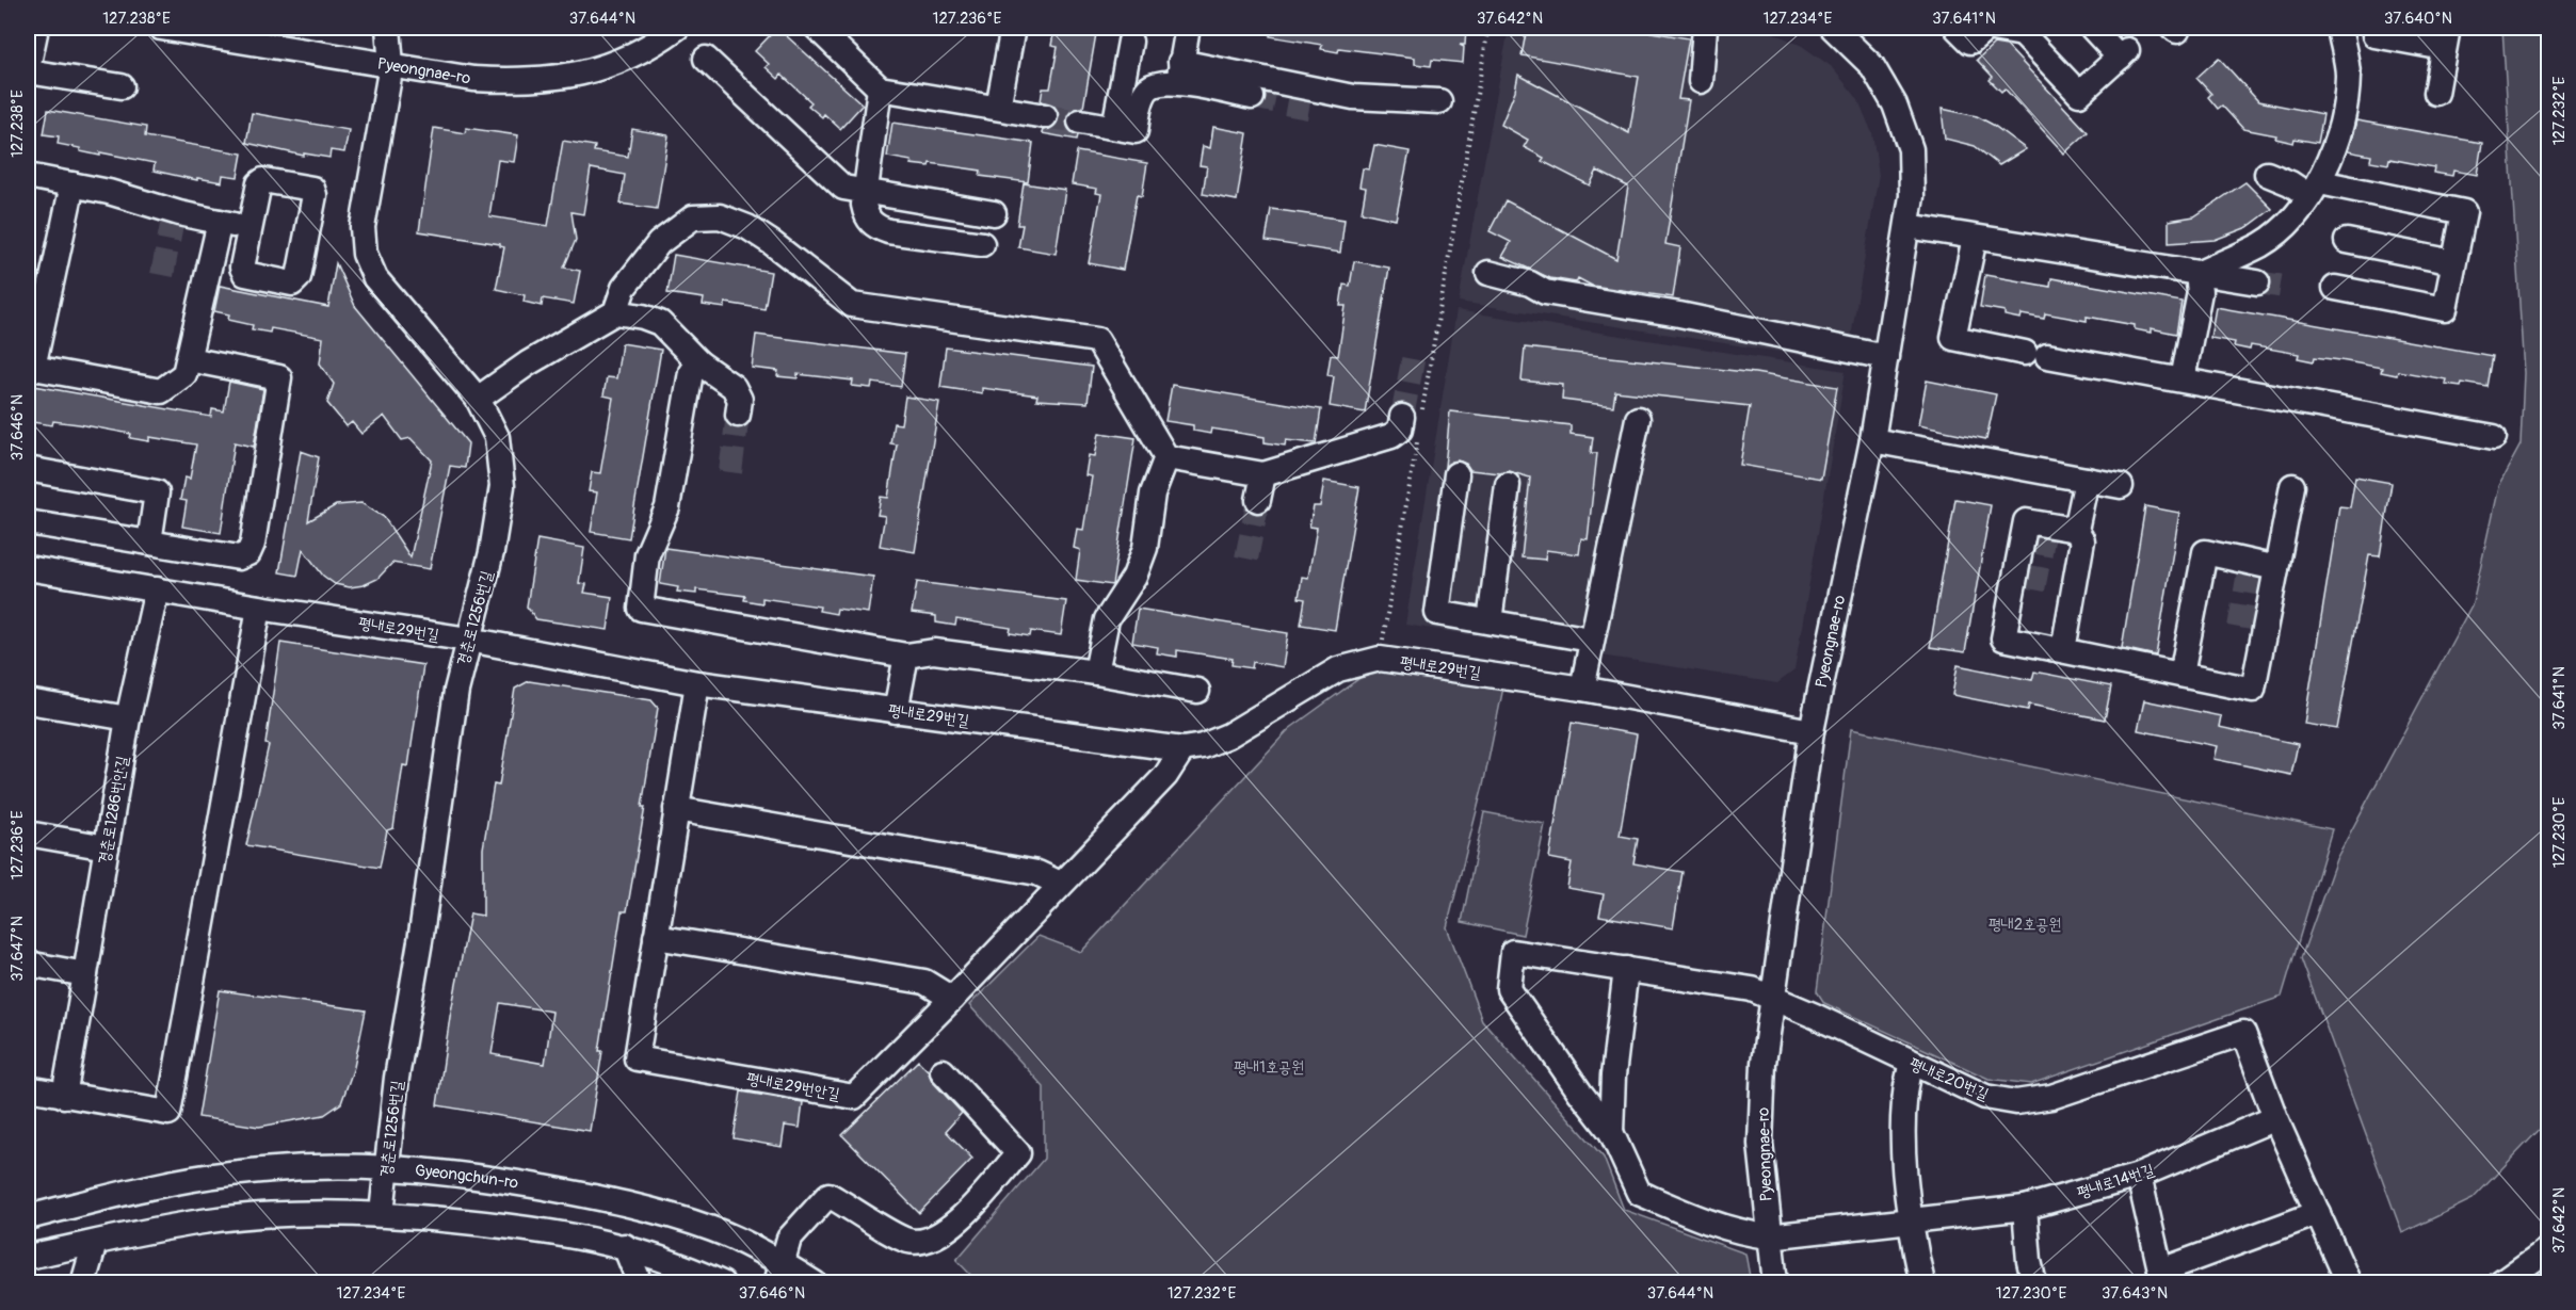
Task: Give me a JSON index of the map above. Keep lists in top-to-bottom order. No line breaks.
{"streets":{"street":["Pyeongnae-ro","경춘로1256번길","평내로29번길","경춘로1286번안길","평내로20번길","평내로29번안길","Gyeongchun-ro","평내로14번길"]},"crossings":[["Pyeongnae-ro","경춘로1256번길"],["Pyeongnae-ro","평내로29번길"],["Pyeongnae-ro","평내로20번길"],["Pyeongnae-ro","평내로14번길"],["경춘로1256번길","평내로29번길"],["경춘로1256번길","Gyeongchun-ro"],["평내로29번길","경춘로1286번안길"],["평내로29번길","평내로29번안길"],["평내로20번길","평내로14번길"]],"parks":["평내2호공원","평내1호공원"],"coordinates":["127.238°E","37.644°N","127.236°E","37.642°N","127.234°E","37.641°N","37.640°N","127.232°E","37.646°N","127.230°E","37.647°N","37.643°N"]}
